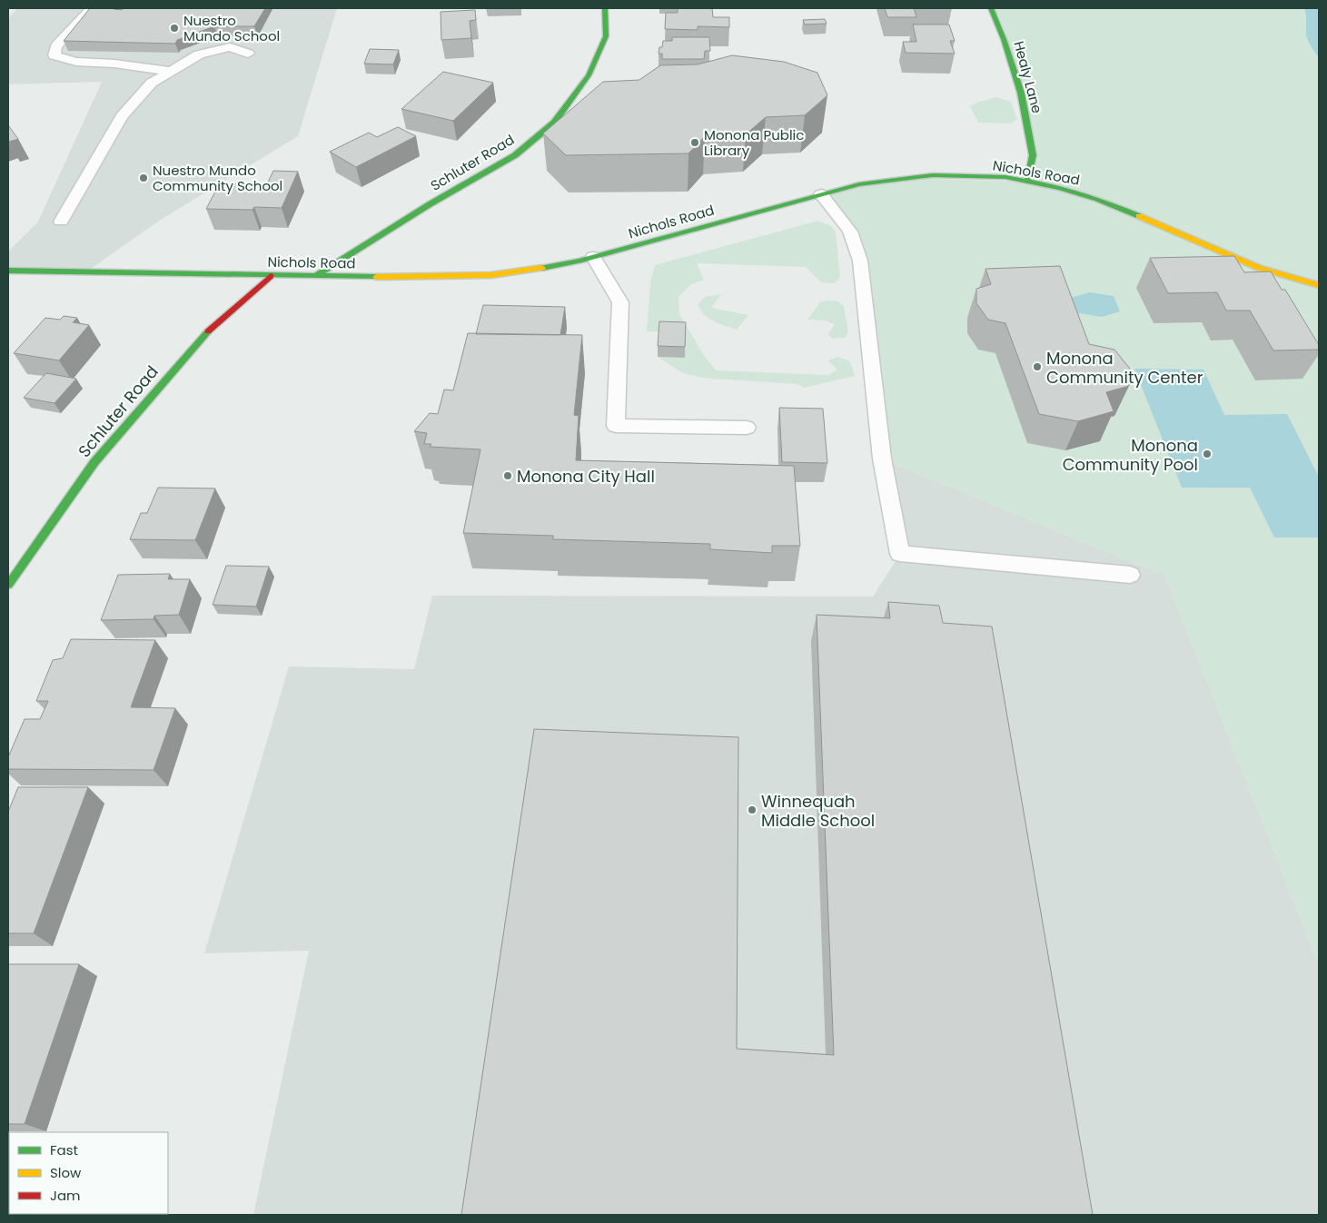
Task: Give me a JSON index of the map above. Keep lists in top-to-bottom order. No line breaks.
{"streets":{"street":["Healy Lane","Schluter Road","Nichols Road"]},"crossings":[["Healy Lane","Nichols Road"],["Schluter Road","Nichols Road"]],"places":["Nuestro Mundo School","Monona Public Library","Nuestro Mundo Community School","Monona Community Center","Monona Community Pool","Monona City Hall","Winnequah Middle School"],"legend":["Fast","Slow","Jam"]}
